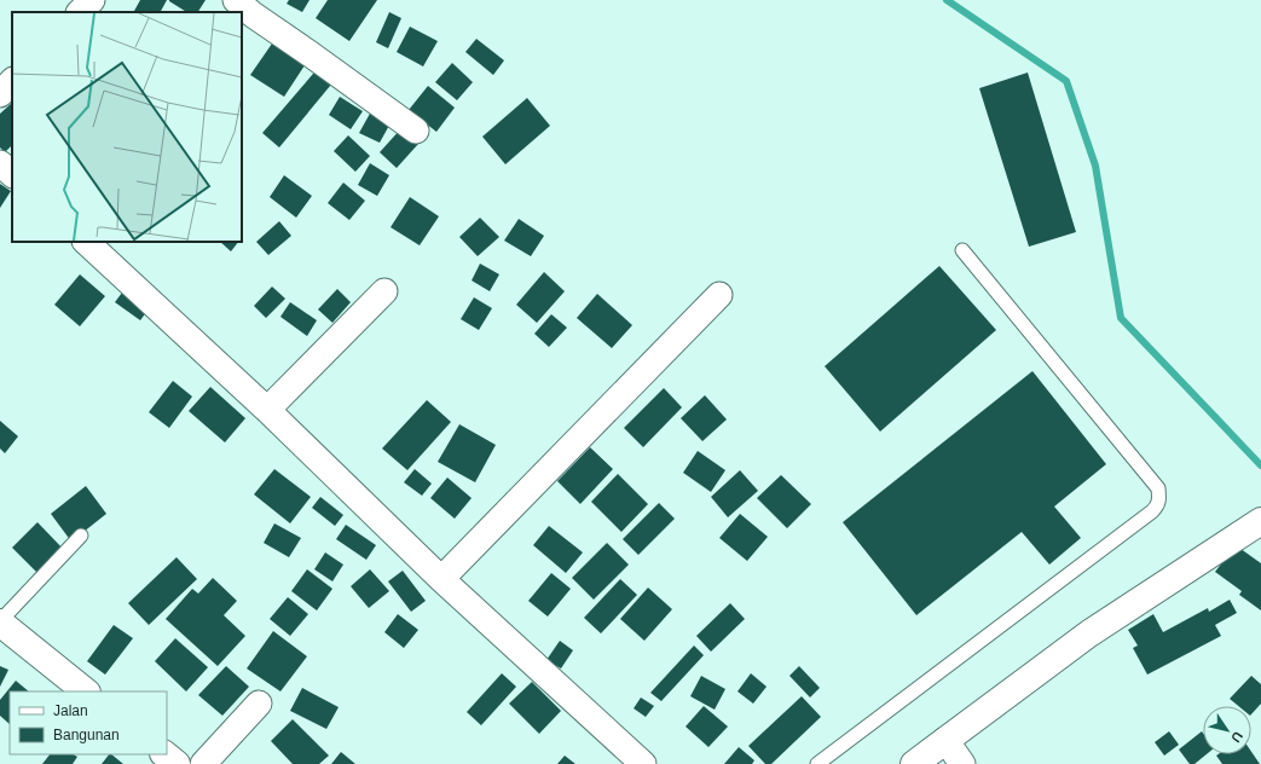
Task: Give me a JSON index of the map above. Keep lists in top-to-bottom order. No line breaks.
{"legend":["Jalan","Bangunan"],"north":"bottom right"}
